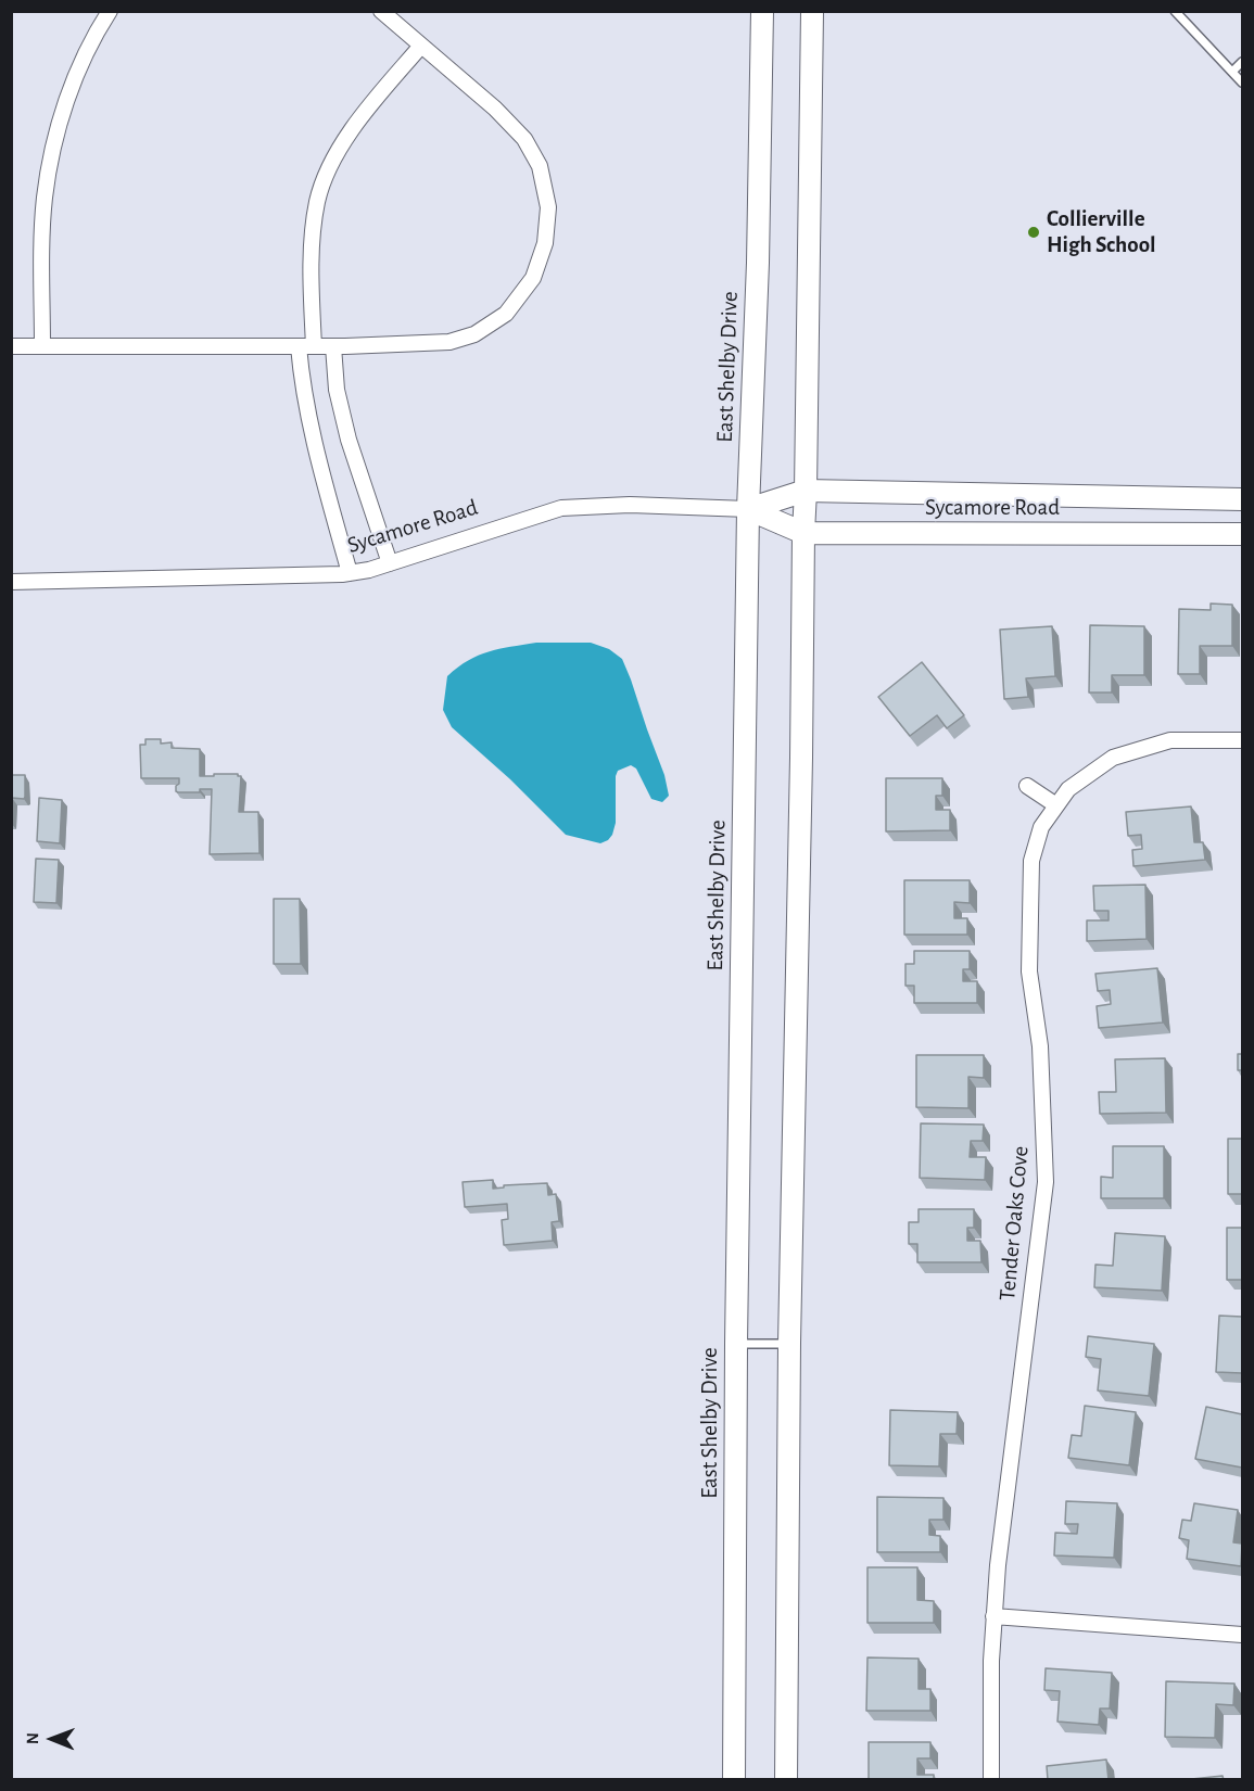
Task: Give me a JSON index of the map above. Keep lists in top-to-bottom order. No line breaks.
{"streets":{"main road":["East Shelby Drive","Sycamore Road"],"street":["Tender Oaks Cove"]},"crossings":[["East Shelby Drive","Sycamore Road"]],"places":["Collierville High School"],"north":"left"}
